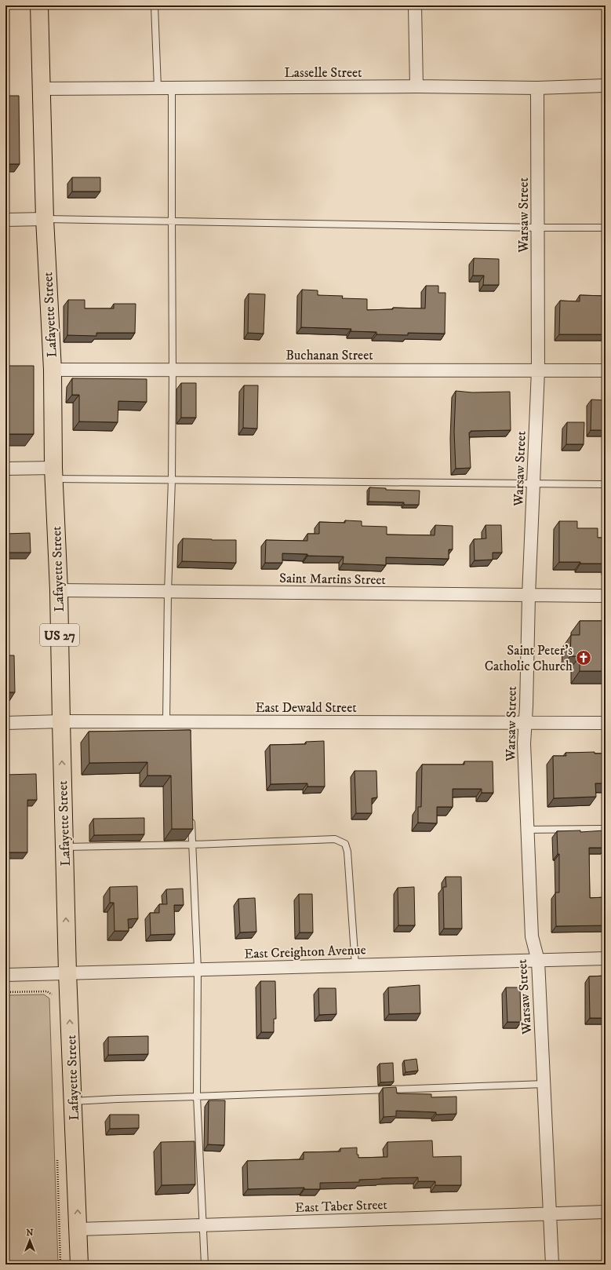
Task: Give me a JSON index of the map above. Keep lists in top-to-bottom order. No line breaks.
{"streets":{"highway":["Lafayette Street","US 27"],"street":["Lasselle Street","Warsaw Street","Buchanan Street","Saint Martins Street","East Dewald Street","East Creighton Avenue","East Taber Street"]},"crossings":[["Lasselle Street","Warsaw Street"],["Lasselle Street","Lafayette Street"],["Warsaw Street","Buchanan Street"],["Warsaw Street","Saint Martins Street"],["Warsaw Street","East Dewald Street"],["Warsaw Street","East Creighton Avenue"],["Warsaw Street","East Taber Street"],["Lafayette Street","Buchanan Street"],["Lafayette Street","Saint Martins Street"],["Lafayette Street","East Dewald Street"],["Lafayette Street","East Creighton Avenue"],["Lafayette Street","East Taber Street"]],"one_way":["Lafayette Street"],"places":{"church":["Saint Peter's Catholic Church"]},"north":"top"}
